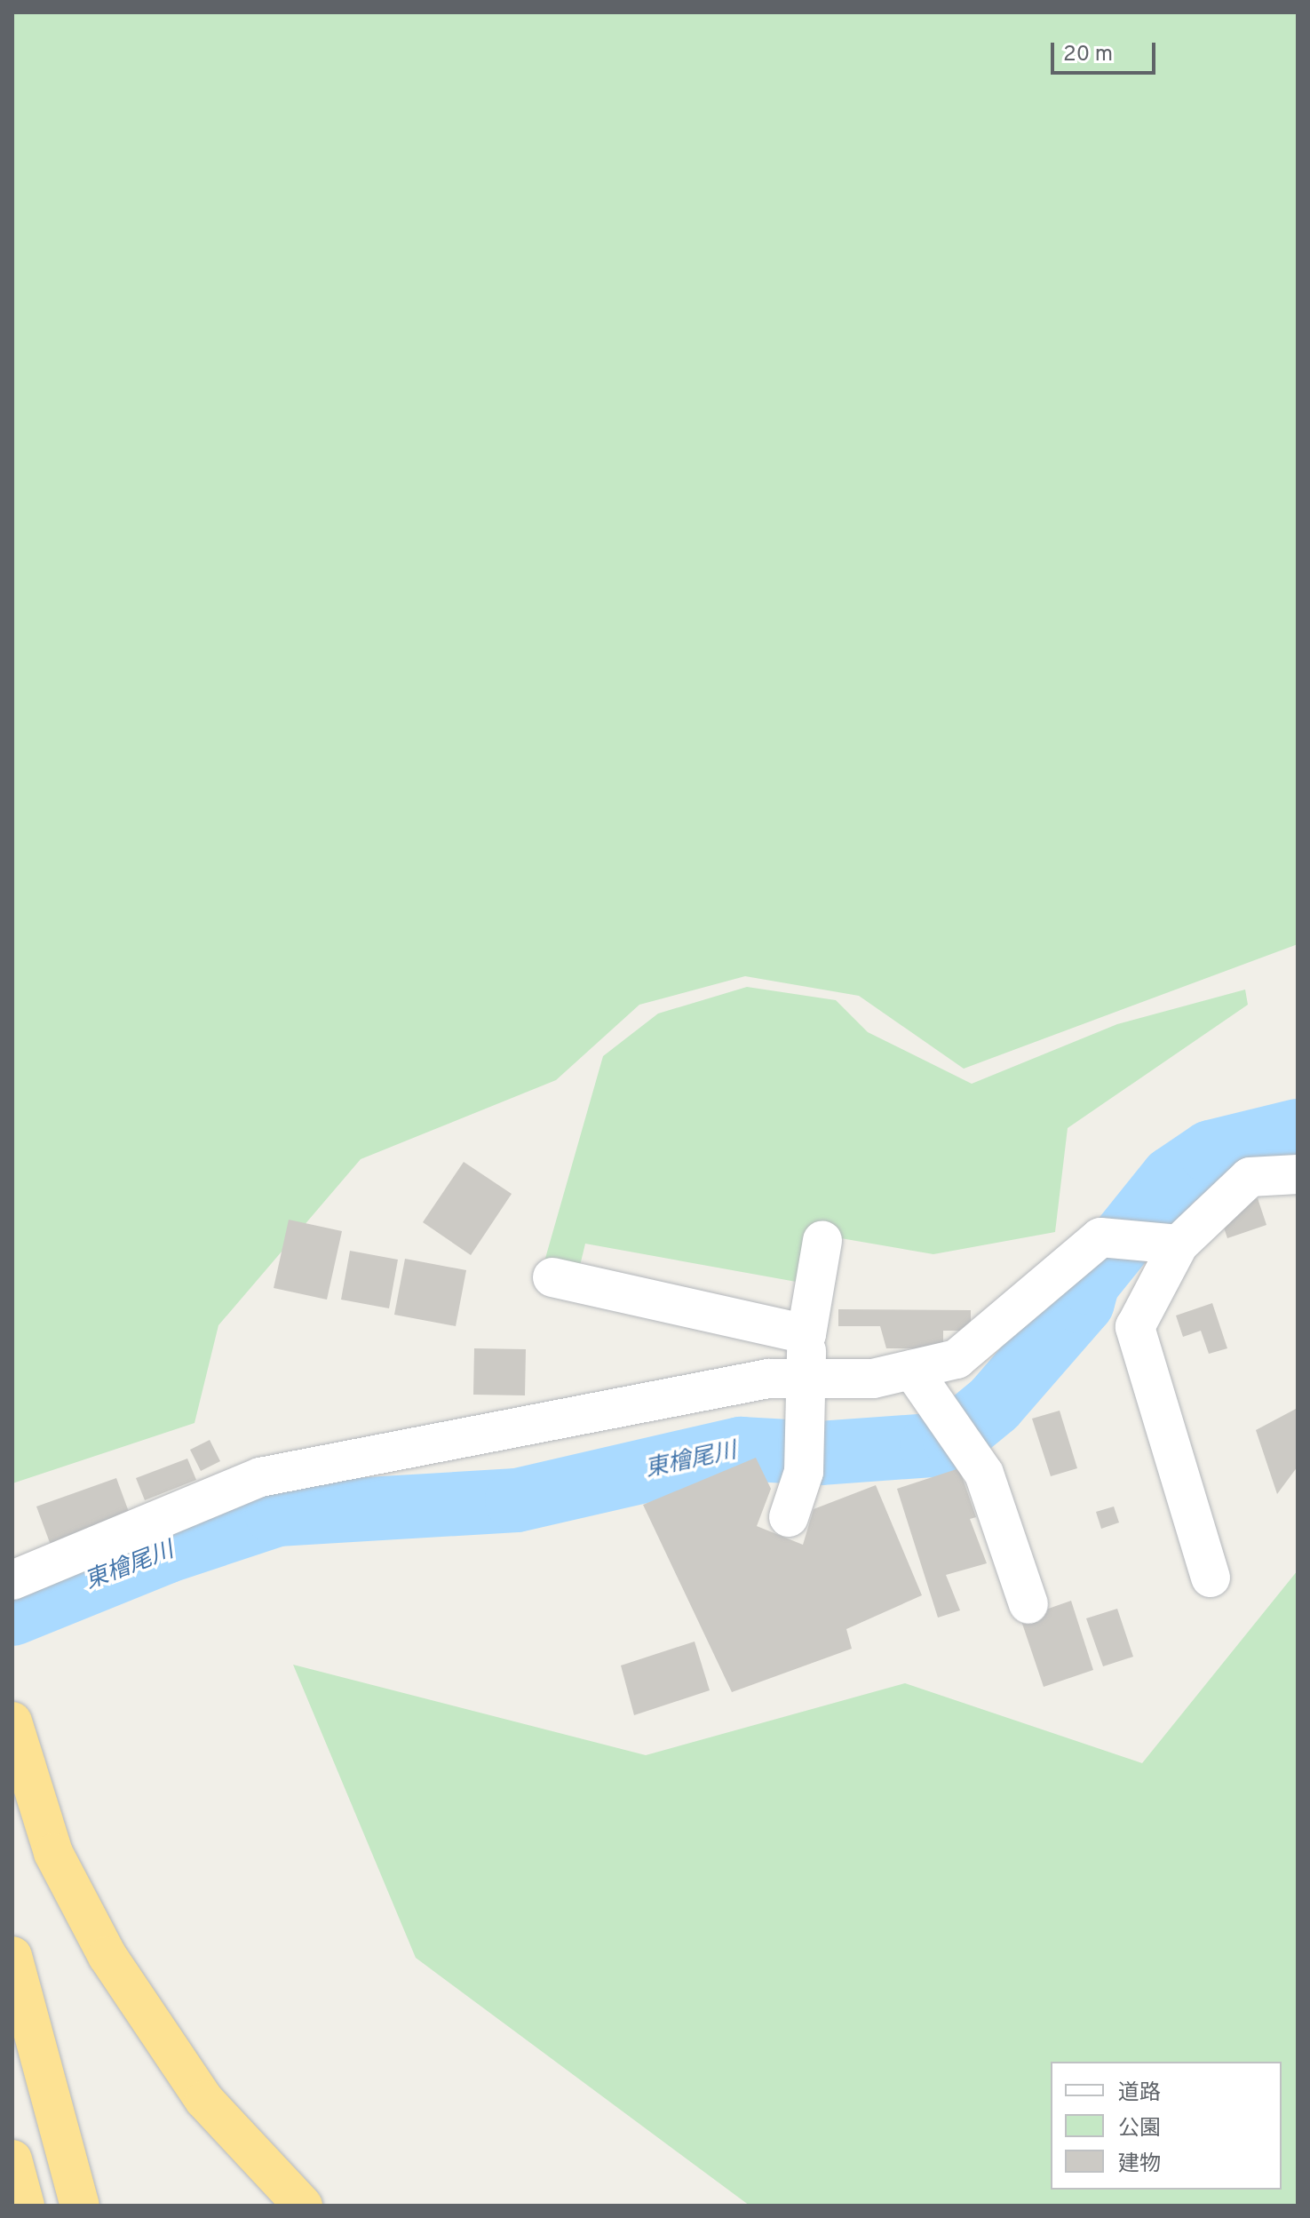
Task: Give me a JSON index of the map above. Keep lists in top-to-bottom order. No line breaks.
{"water":["東檜尾川"],"legend":["道路","公園","建物"],"scale_bar":"20 m"}
